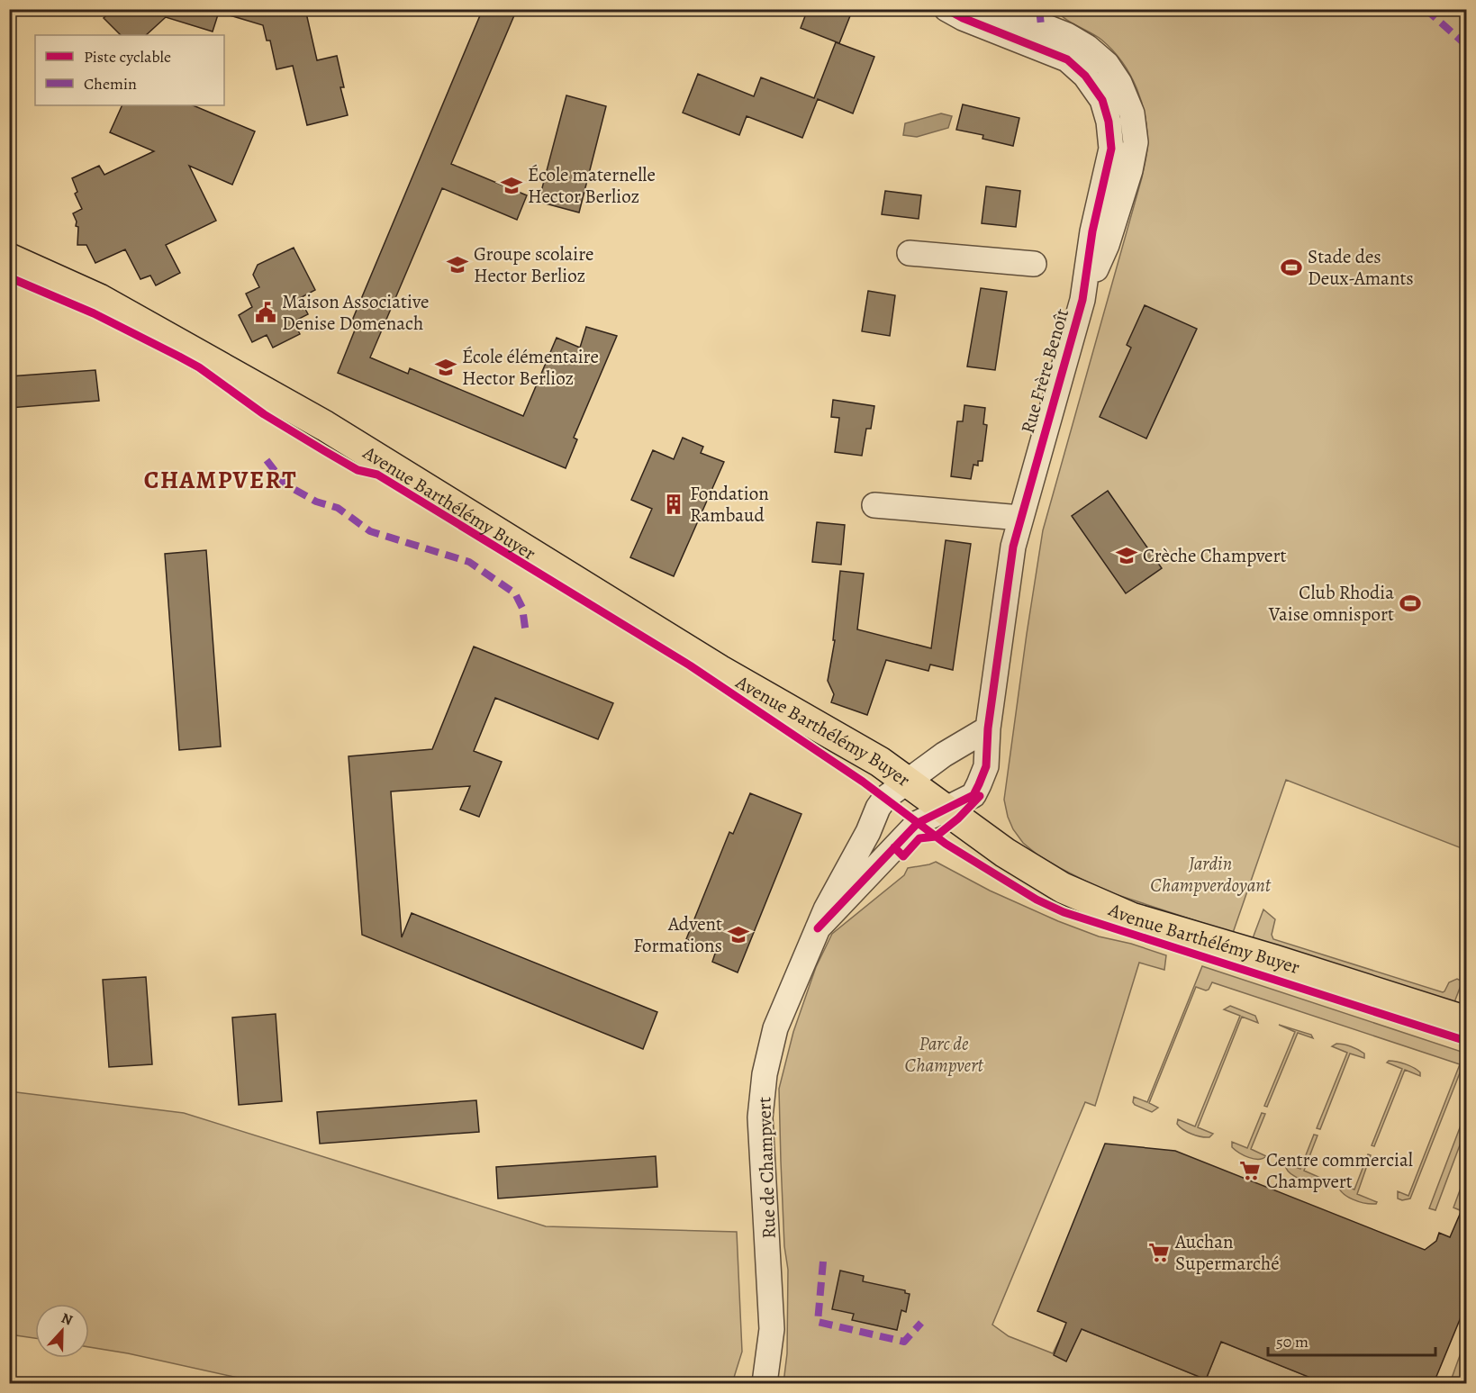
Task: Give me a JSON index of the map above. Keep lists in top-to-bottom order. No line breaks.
{"streets":{"main road":["Avenue Barthélémy Buyer"],"street":["Rue Frère Benoît","Rue de Champvert"]},"crossings":[["Rue Frère Benoît","Avenue Barthélémy Buyer"],["Rue Frère Benoît","Rue de Champvert"],["Avenue Barthélémy Buyer","Rue de Champvert"]],"districts":["CHAMPVERT"],"parks":["Jardin Champverdoyant","Parc de Champvert"],"places":{"school or university":["École maternelle Hector Berlioz","Groupe scolaire Hector Berlioz","École élémentaire Hector Berlioz","Crèche Champvert","Advent Formations"],"sports":["Stade des Deux-Amants","Club Rhodia Vaise omnisport"],"public building":["Maison Associative Denise Domenach"],"building":["Fondation Rambaud"],"supermarket":["Centre commercial Champvert","Auchan Supermarché"]},"legend":["Piste cyclable","Chemin"],"scale_bar":"50 m","north":"top"}
